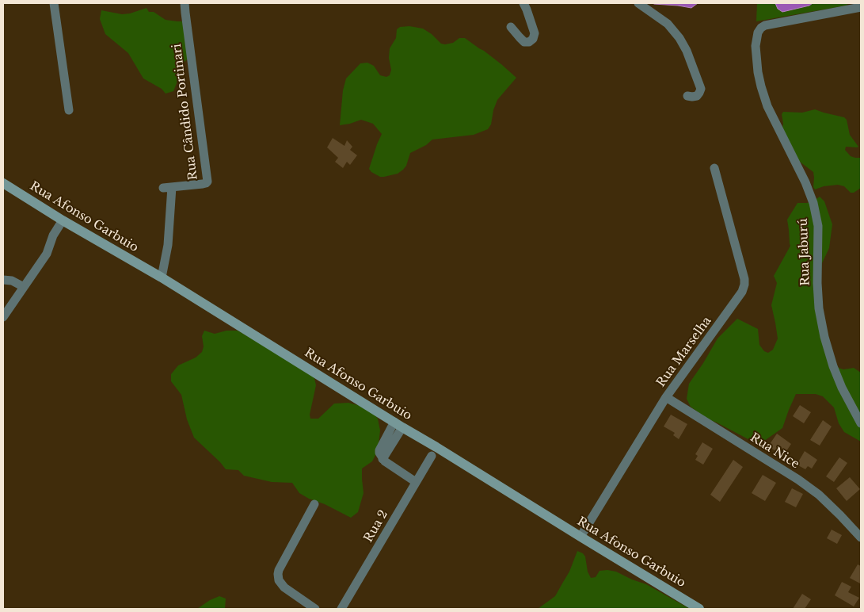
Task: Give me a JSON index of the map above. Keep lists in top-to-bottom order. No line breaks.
{"streets":{"street":["Rua Cândido Portinari","Rua Afonso Garbuio","Rua Jaburú","Rua Marselha","Rua Nice","Rua 2"]},"crossings":[["Rua Cândido Portinari","Rua Afonso Garbuio"],["Rua Afonso Garbuio","Rua Marselha"],["Rua Marselha","Rua Nice"]]}
